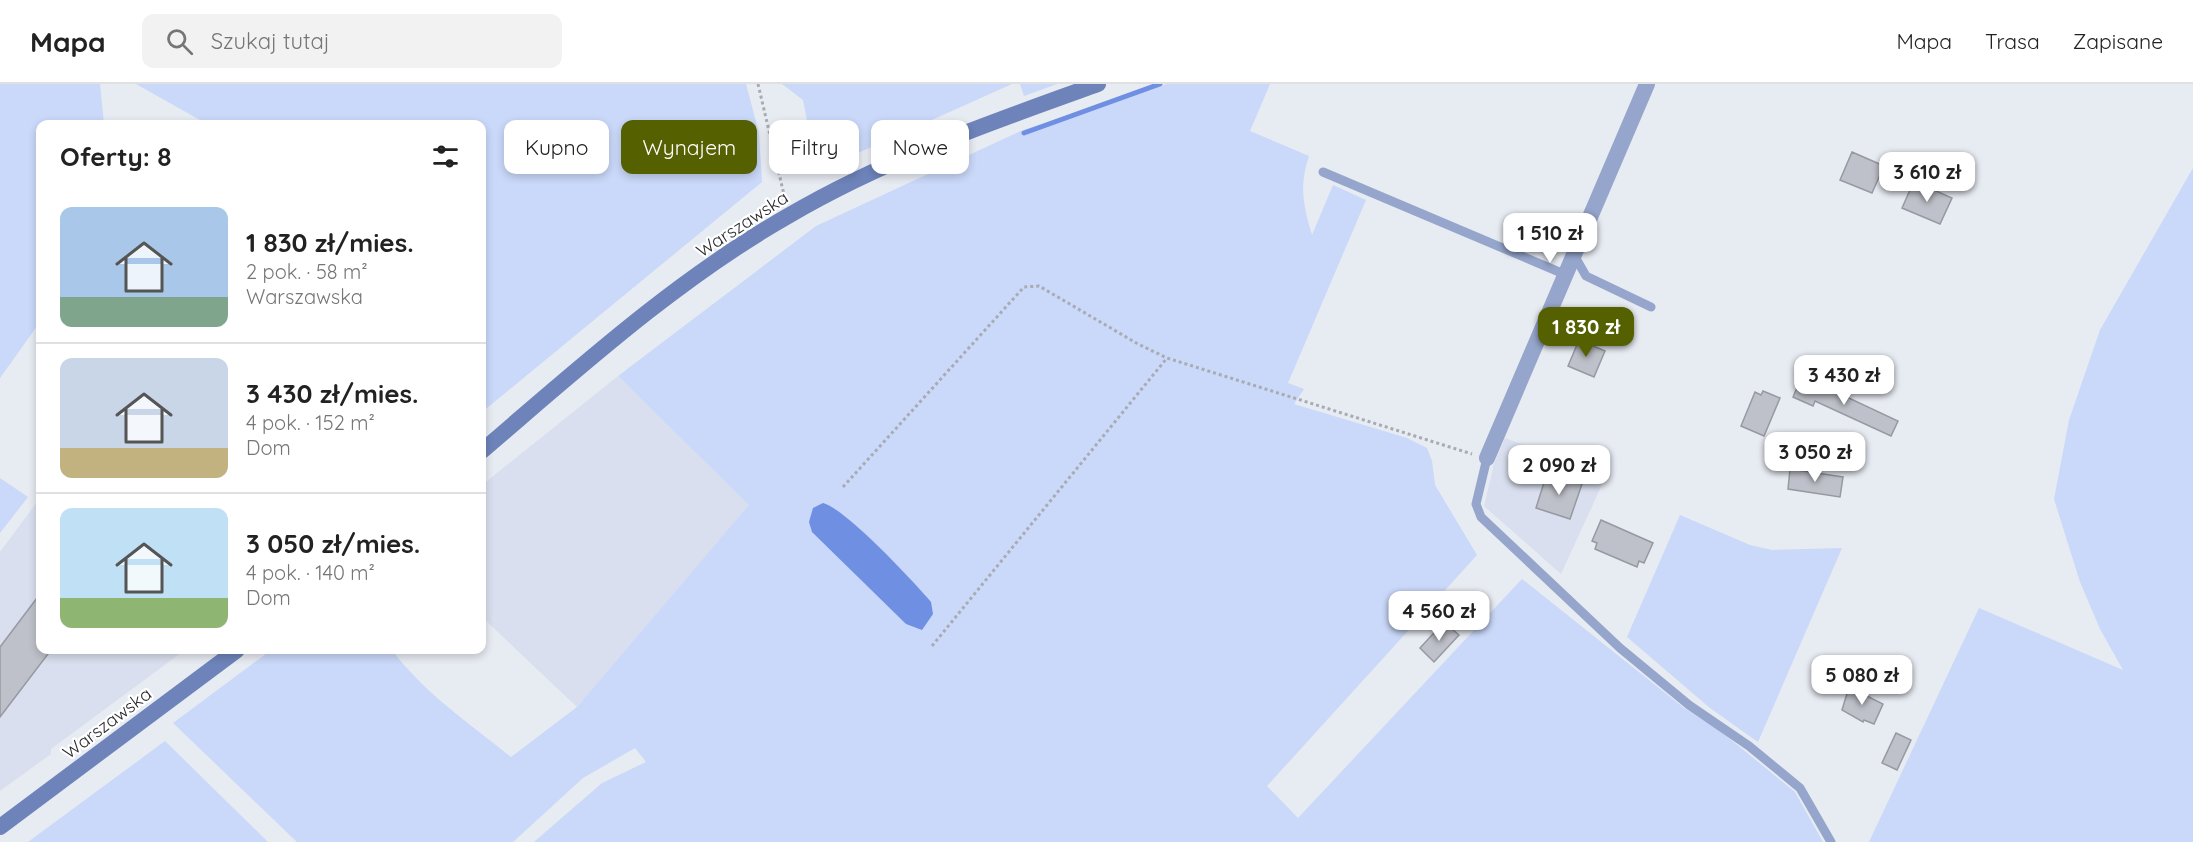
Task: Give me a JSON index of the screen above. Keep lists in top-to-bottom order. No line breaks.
{"streets":{"main road":["Warszawska"]},"page":{"header":"Mapa","search":"Szukaj tutaj","nav":["Mapa","Trasa","Zapisane"],"chip":["Kupno","Wynajem","Filtry","Nowe"],"heading":"Oferty: 8","price":["3 610 zł","1 510 zł","1 830 zł","3 430 zł","3 050 zł","2 090 zł","4 560 zł","5 080 zł"],"list":[{"name":"1 830 zł/mies.","note":"2 pok. · 58 m² · Warszawska"},{"name":"3 430 zł/mies.","note":"4 pok. · 152 m² · Dom"},{"name":"3 050 zł/mies.","note":"4 pok. · 140 m² · Dom"}]}}
